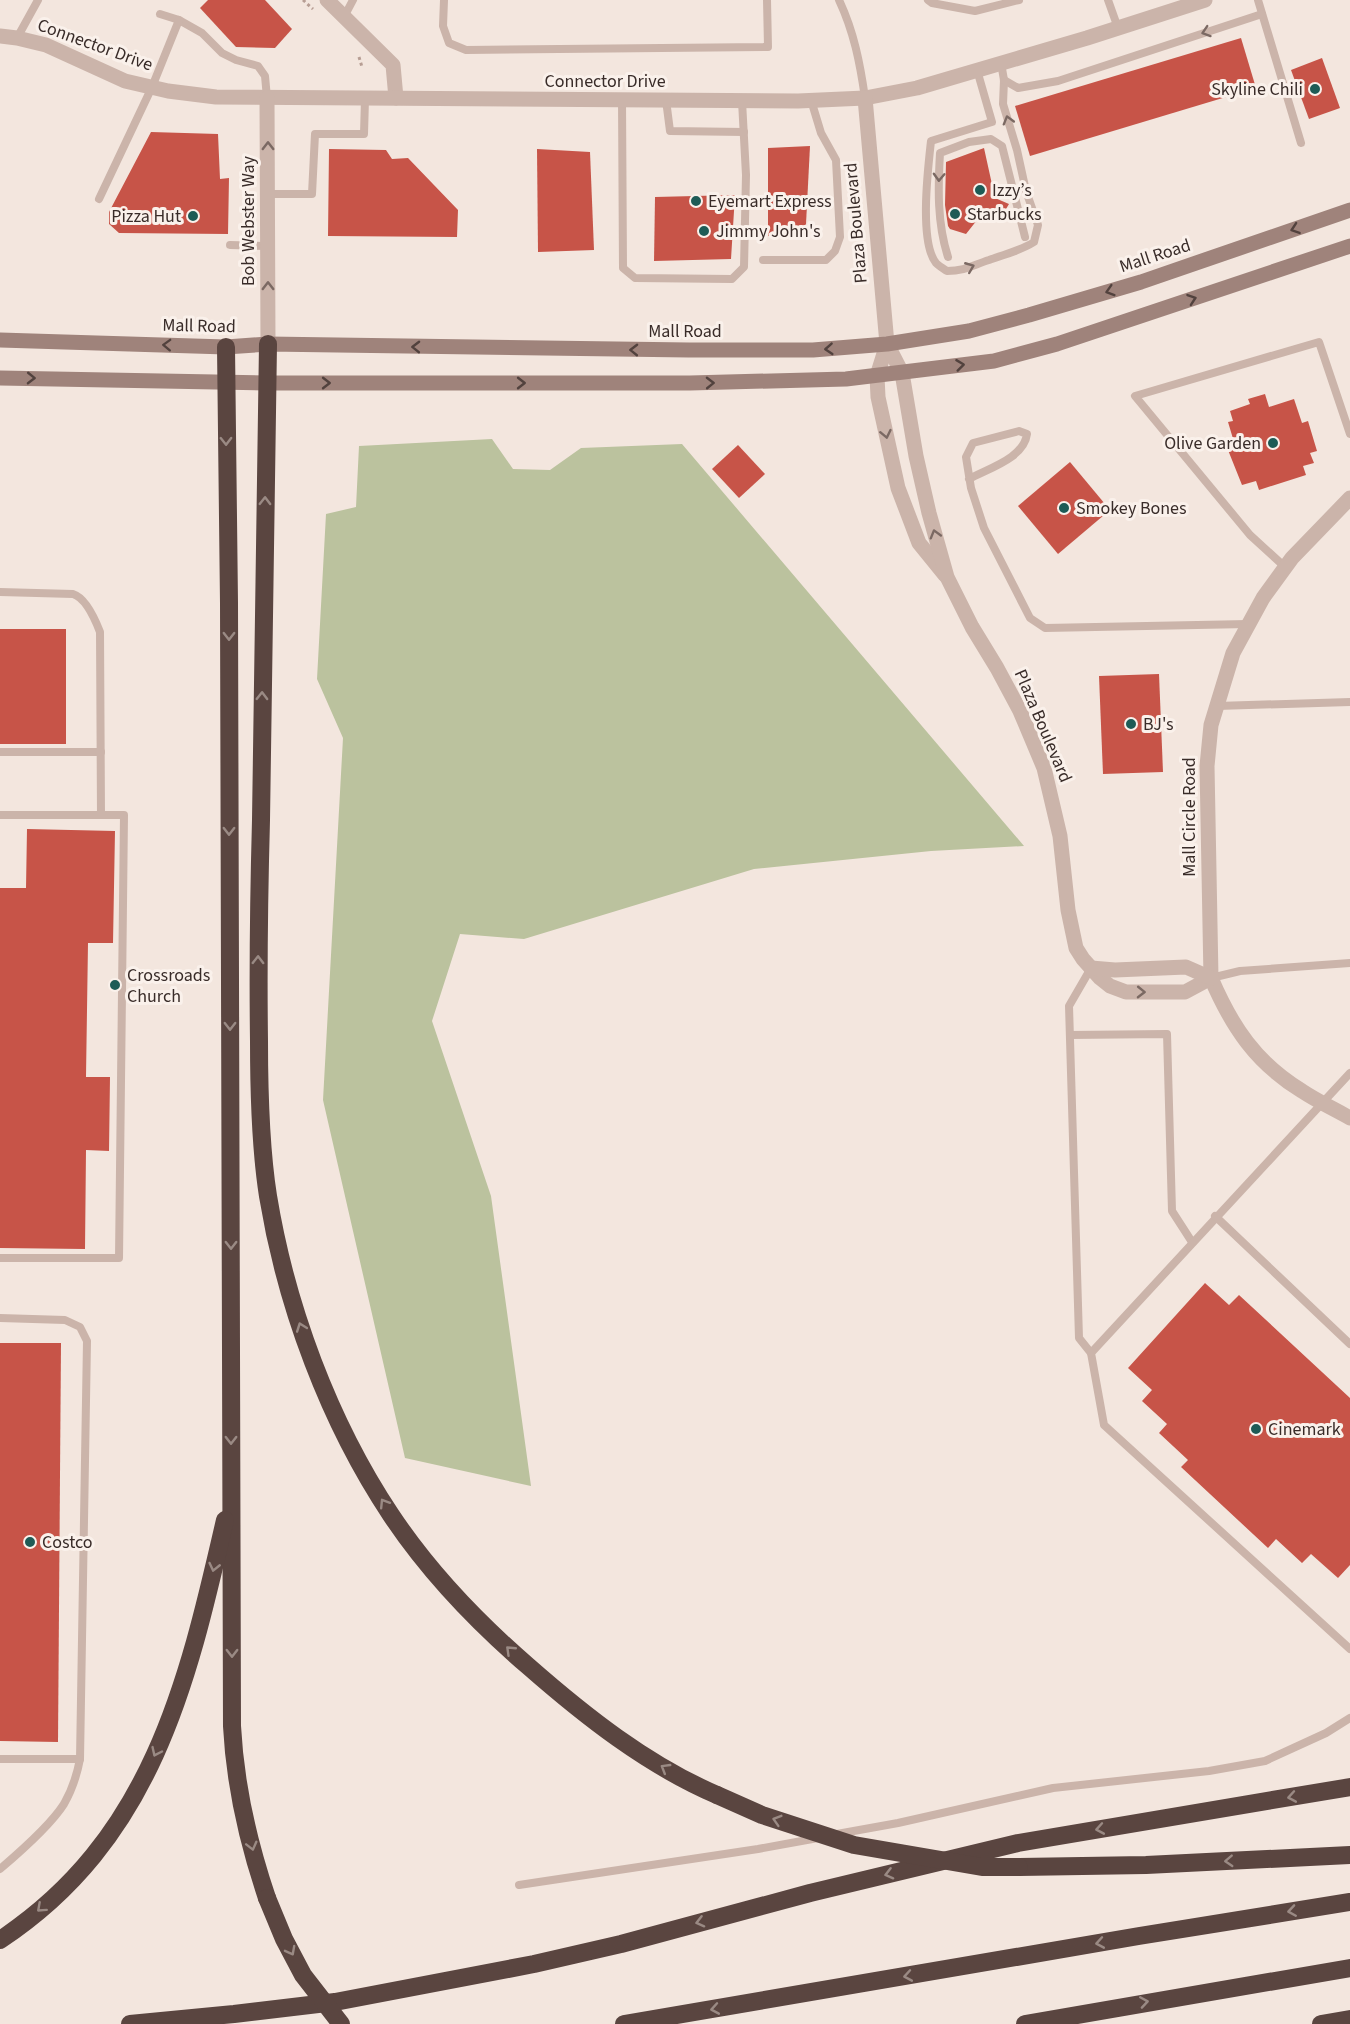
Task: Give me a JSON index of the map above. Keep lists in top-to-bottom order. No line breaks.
{"streets":{"main road":["Mall Road"],"street":["Connector Drive","Bob Webster Way","Plaza Boulevard","Mall Circle Road"]},"crossings":[["Connector Drive","Bob Webster Way"],["Connector Drive","Plaza Boulevard"],["Bob Webster Way","Mall Road"],["Plaza Boulevard","Mall Road"],["Plaza Boulevard","Mall Circle Road"]],"one_way":["Bob Webster Way"],"places":["Skyline Chili","Izzy’s","Eyemart Express","Starbucks","Pizza Hut","Jimmy John's","Olive Garden","Smokey Bones","BJ's","Crossroads Church","Cinemark","Costco"]}
